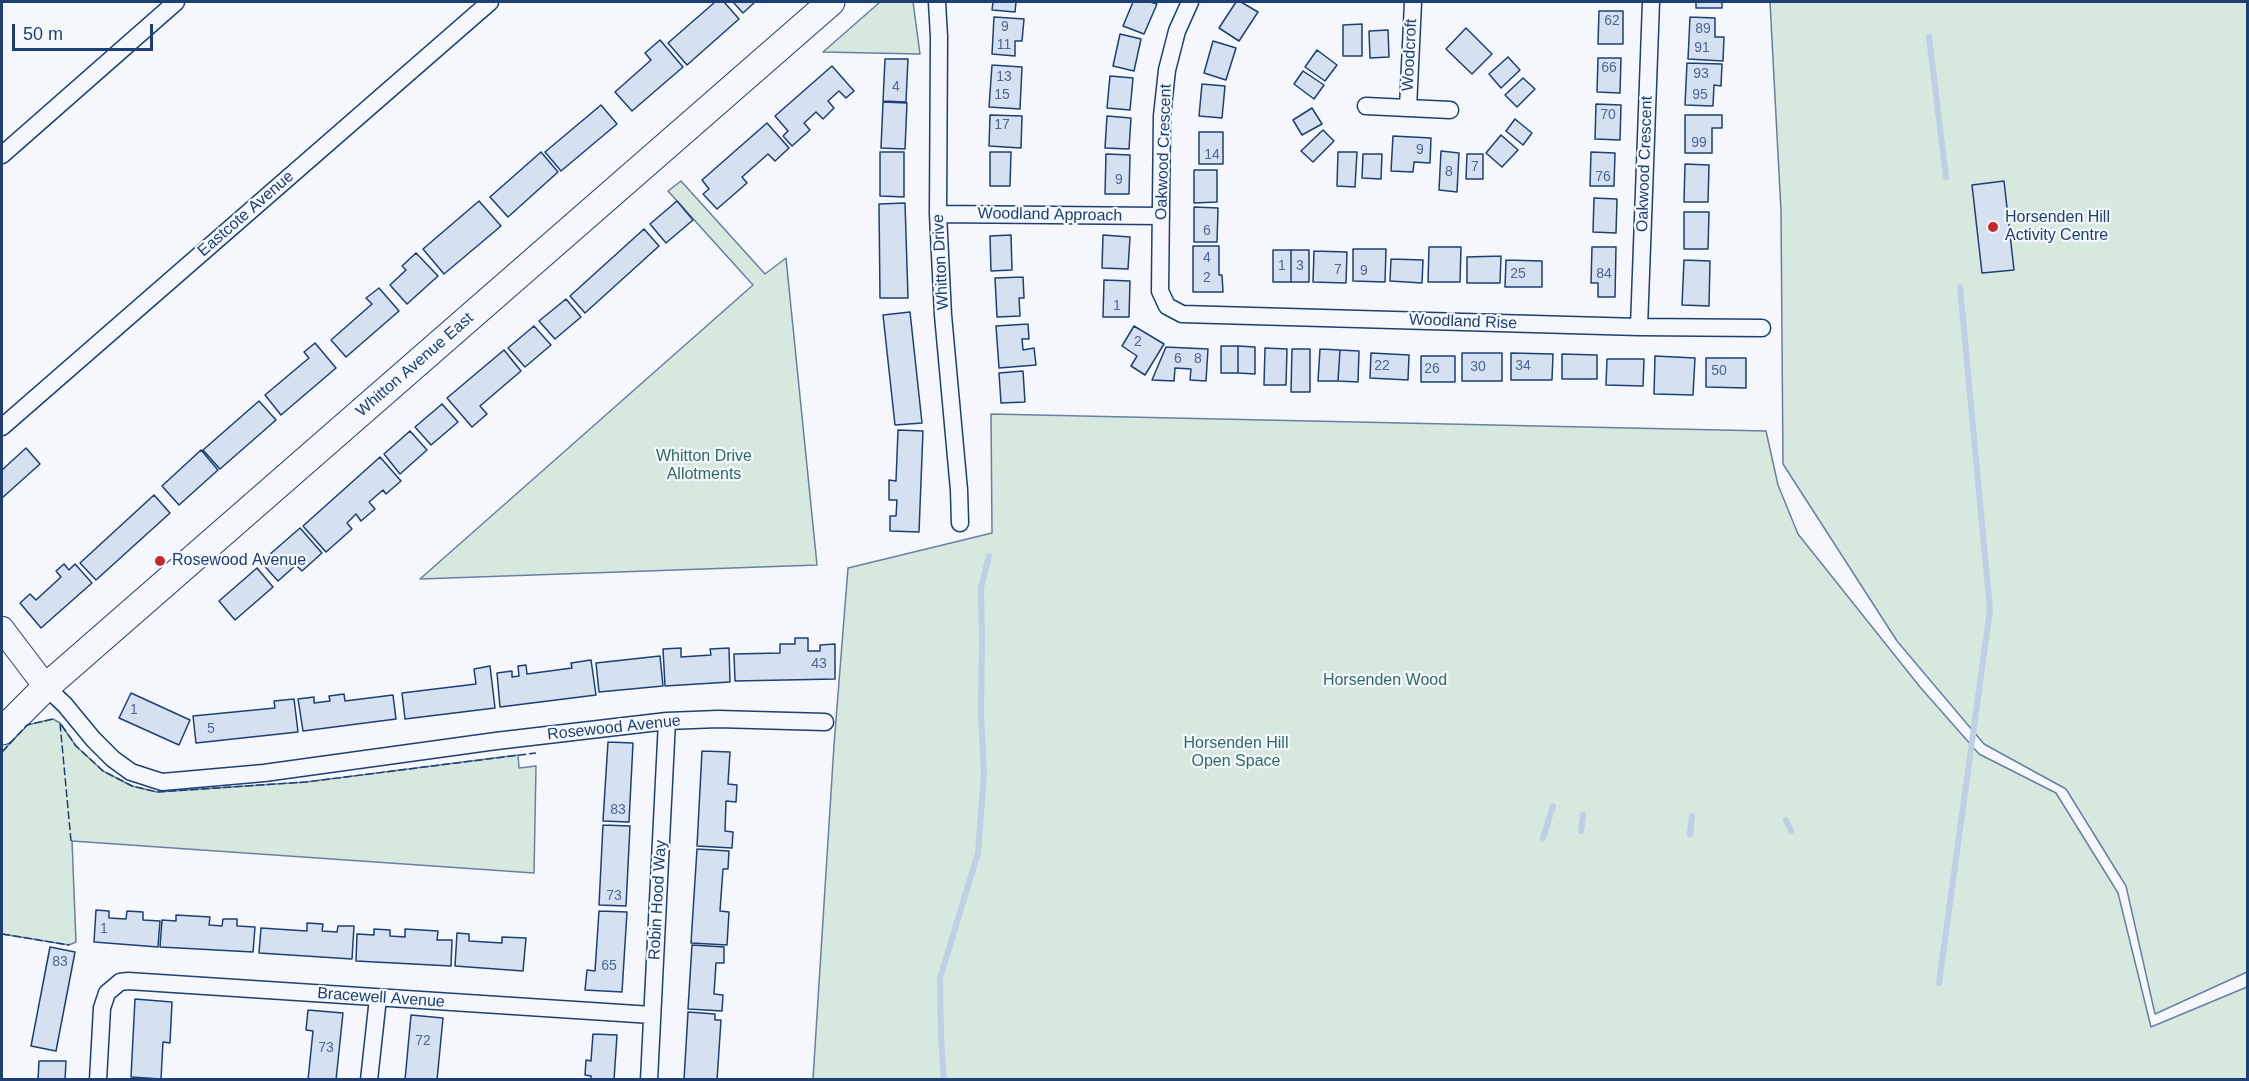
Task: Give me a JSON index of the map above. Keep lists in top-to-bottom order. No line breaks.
{"streets":{"main road":["Whitton Avenue East"],"street":["Woodcroft","Oakwood Crescent","Eastcote Avenue","Woodland Approach","Whitton Drive","Woodland Rise","Rosewood Avenue","Robin Hood Way","Bracewell Avenue"]},"crossings":[["Oakwood Crescent","Woodland Approach"],["Oakwood Crescent","Woodland Rise"],["Woodland Approach","Whitton Drive"],["Whitton Avenue East","Rosewood Avenue"],["Rosewood Avenue","Robin Hood Way"],["Robin Hood Way","Bracewell Avenue"]],"parks":["Whitton Drive Allotments","Horsenden Wood","Horsenden Hill Open Space"],"places":["Horsenden Hill Activity Centre","Rosewood Avenue"],"house_numbers":["62","9","89","11","91","66","93","13","4","15","95","70","17","99","9","14","7","8","76","9","6","4","1","3","7","9","25","84","2","1","2","6","8","22","34","30","26","50","43","1","5","83","73","1","83","65","72","73"],"scale_bar":"50 m"}
